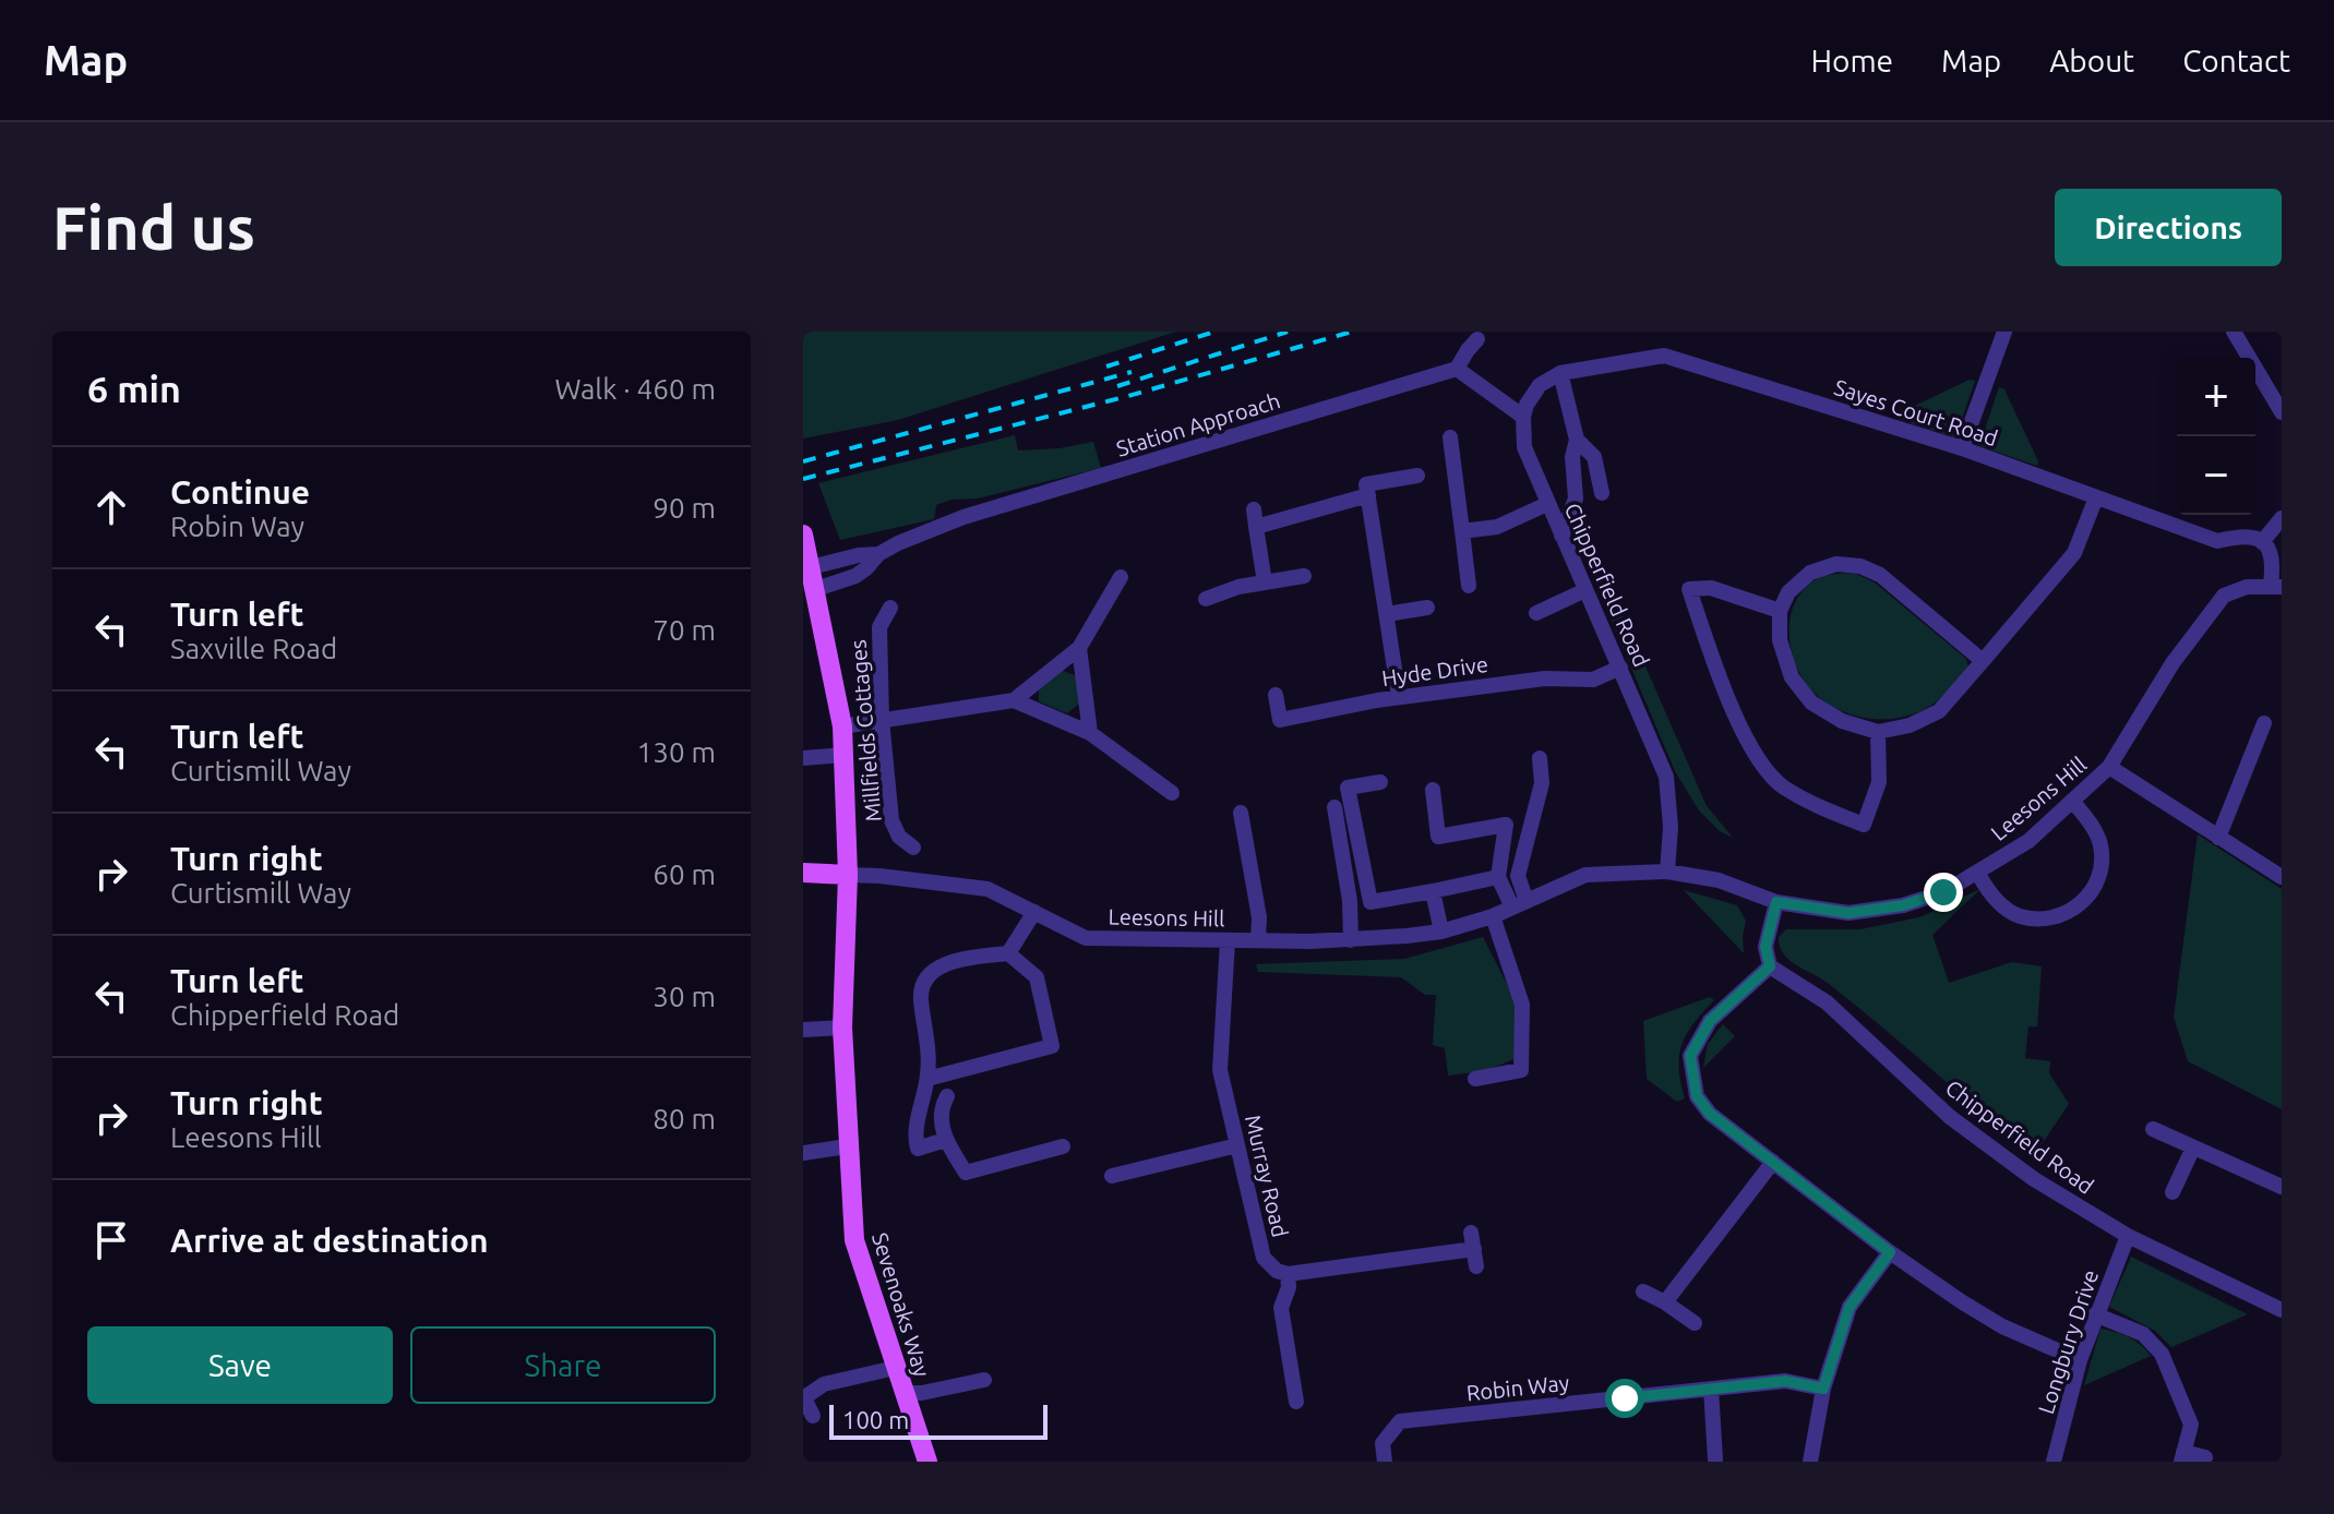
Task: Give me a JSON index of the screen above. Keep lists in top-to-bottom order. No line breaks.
{"streets":{"main road":["Sevenoaks Way"],"street":["Sayes Court Road","Station Approach","Chipperfield Road","Hyde Drive","Millfields Cottages","Leesons Hill","Murray Road","Longbury Drive","Robin Way"]},"crossings":[["Station Approach","Sevenoaks Way"],["Chipperfield Road","Hyde Drive"],["Chipperfield Road","Leesons Hill"],["Chipperfield Road","Longbury Drive"],["Leesons Hill","Murray Road"],["Leesons Hill","Sevenoaks Way"]],"scale_bar":"100 m","page":{"header":"Map","nav":["Home","Map","About","Contact"],"buttons":["Directions",["Save","Share"]],"title":"Find us","heading":["6 min","Walk · 460 m"],"map_buttons":["+","−"],"list":[["Continue","Robin Way","90 m"],["Turn left","Saxville Road","70 m"],["Turn left","Curtismill Way","130 m"],["Turn right","Curtismill Way","60 m"],["Turn left","Chipperfield Road","30 m"],["Turn right","Leesons Hill","80 m"],"Arrive at destination"],"scale":"100 m"}}
